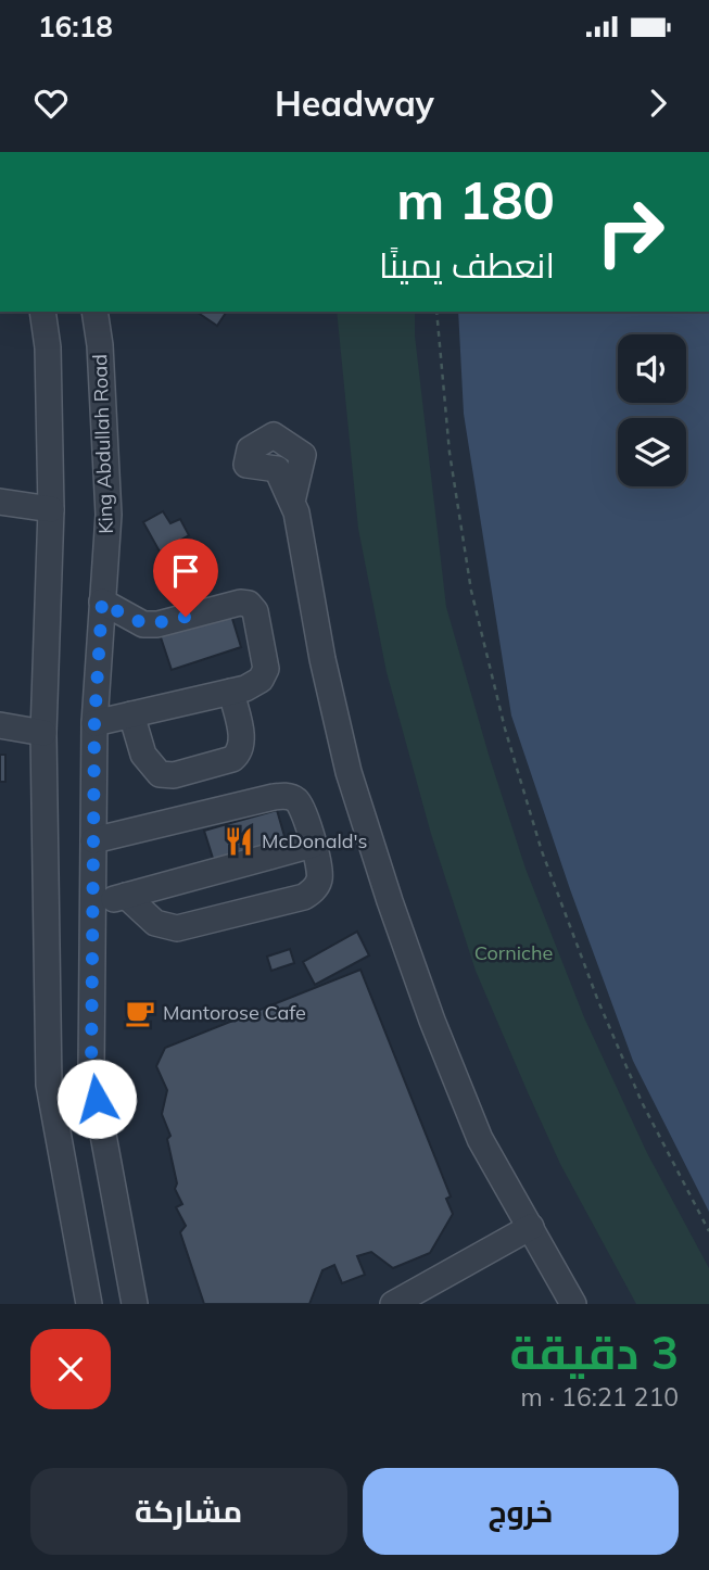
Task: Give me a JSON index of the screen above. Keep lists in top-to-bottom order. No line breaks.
{"streets":{"street":["King Abdullah Road"]},"parks":["Corniche"],"places":{"restaurant":["McDonald's"],"cafe":["Mantorose Cafe"]},"page":{"status":"16:18","header":"Headway","turn":["180 m","انعطف يمينًا"],"heading":["3 دقيقة","210 m · 16:21"],"buttons":["خروج","مشاركة"]}}
